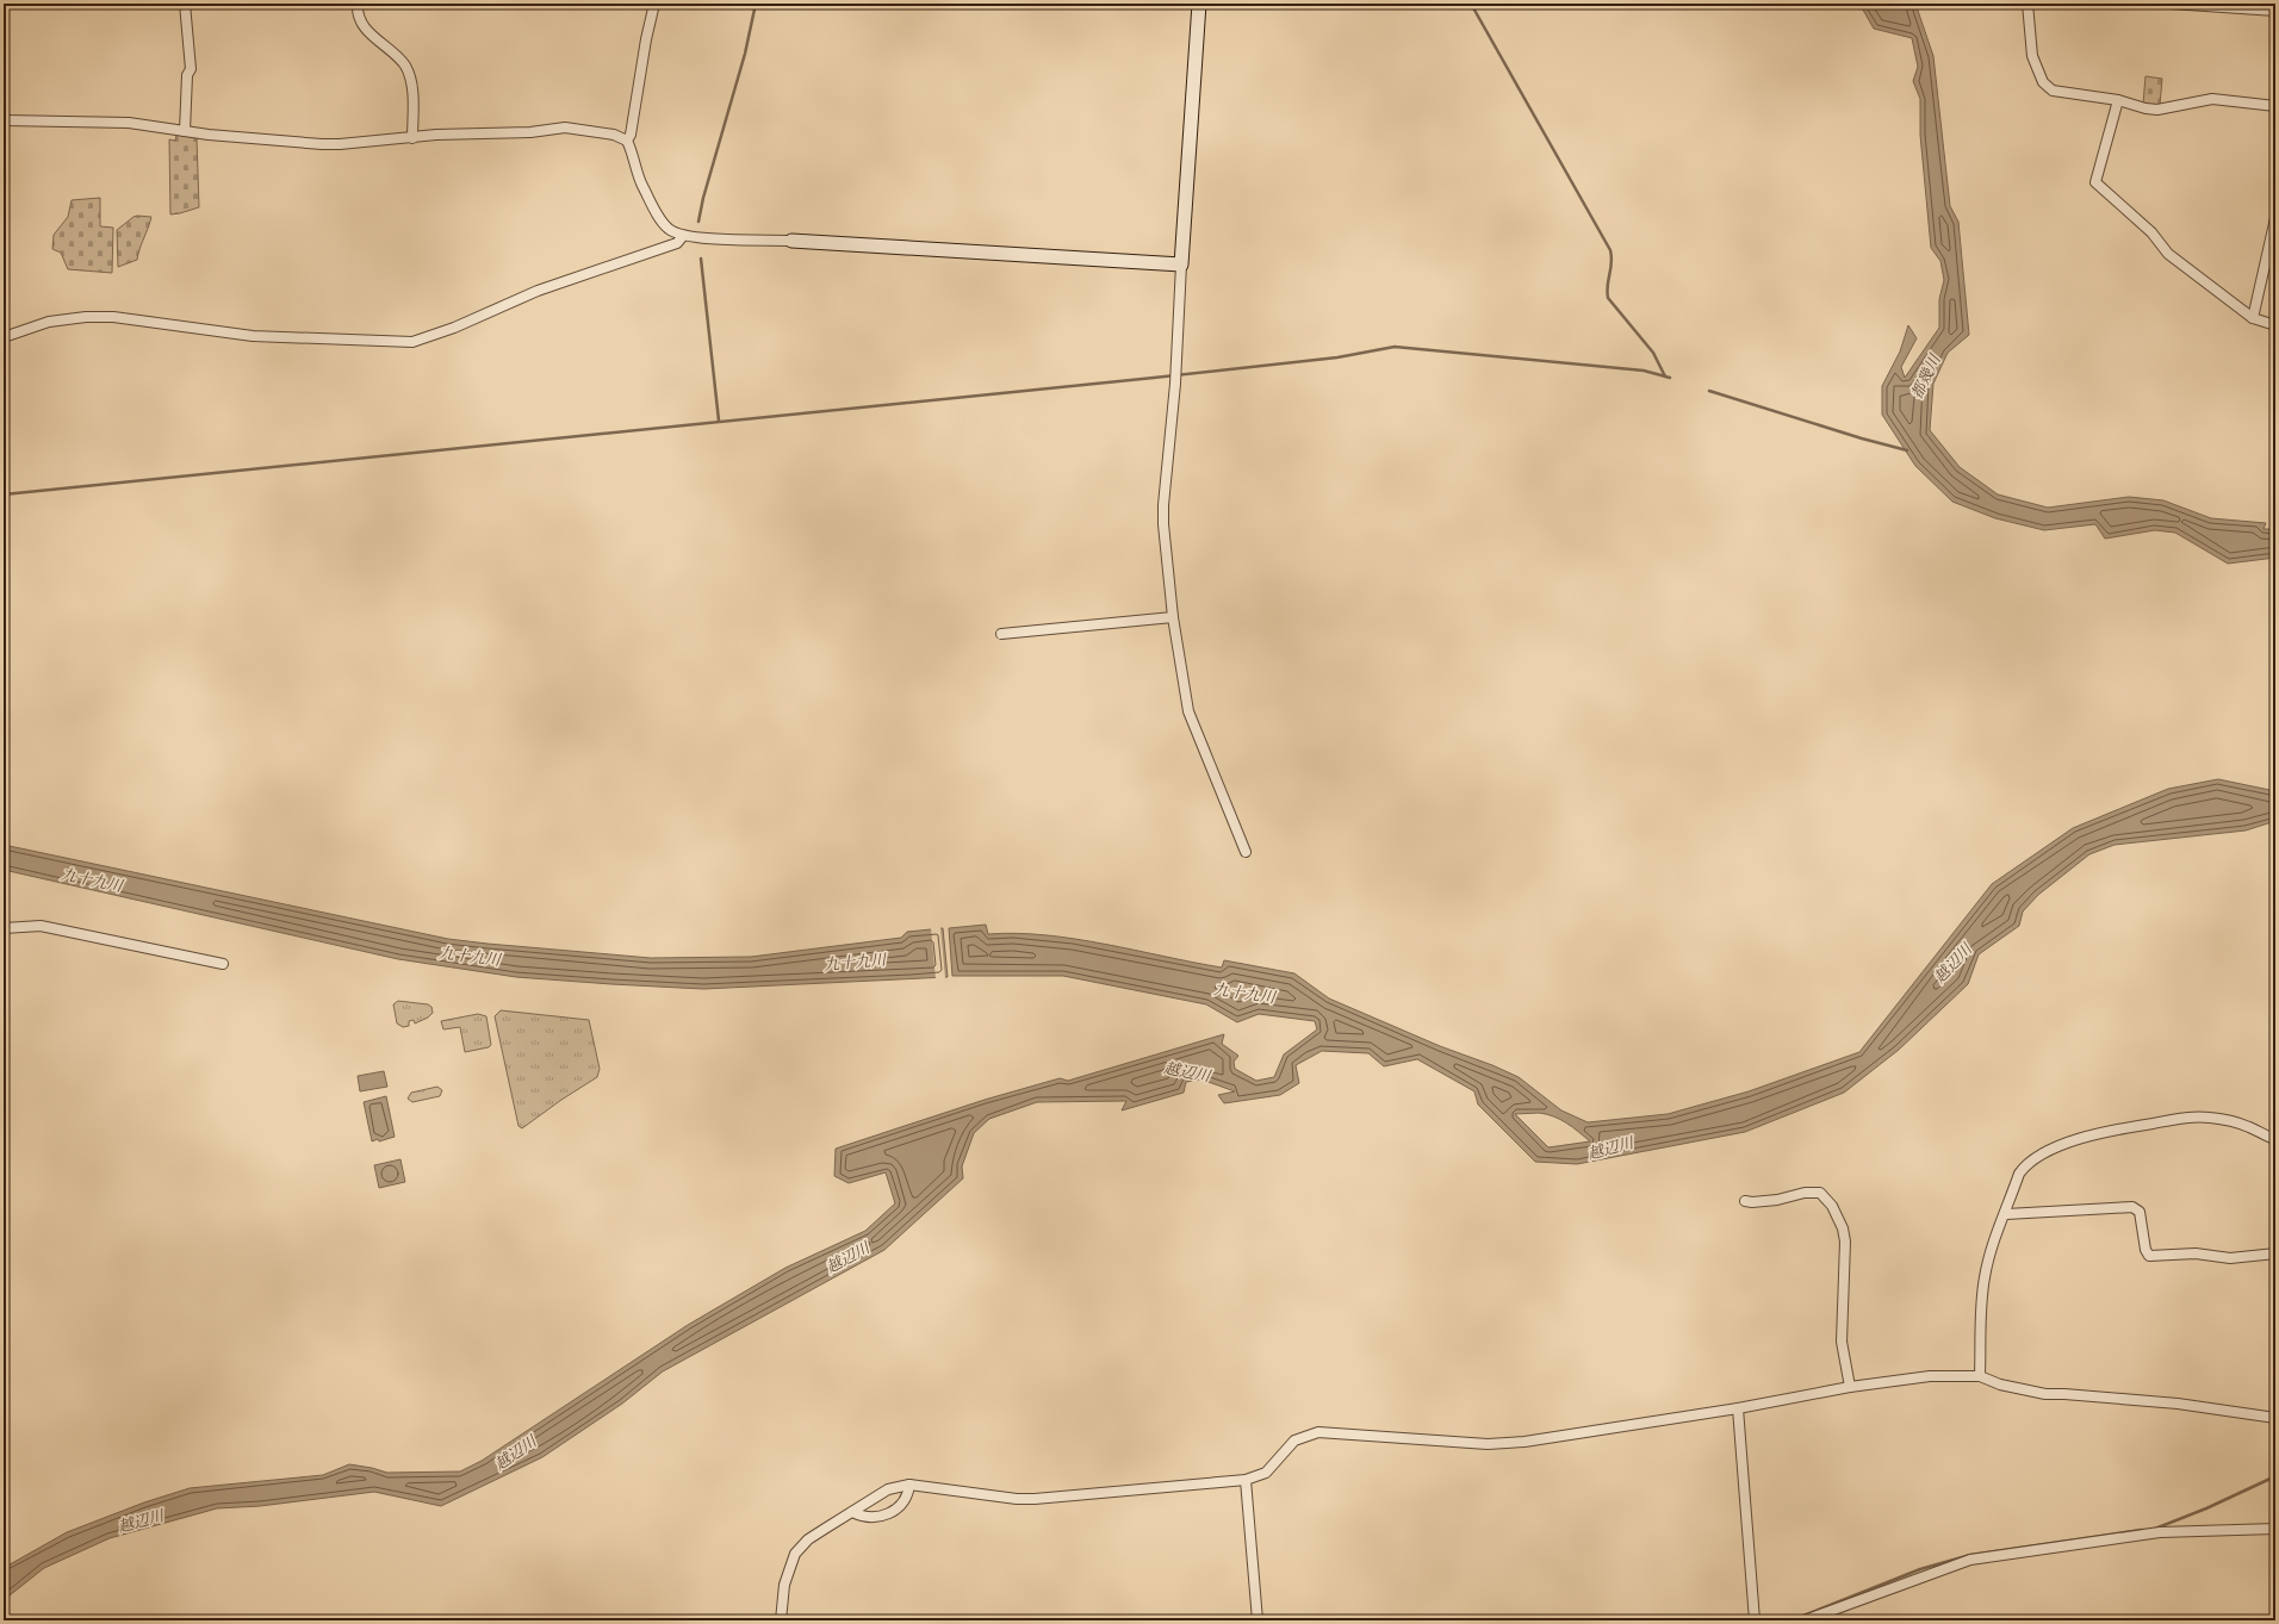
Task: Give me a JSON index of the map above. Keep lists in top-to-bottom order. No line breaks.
{"water":["都幾川","九十九川","越辺川"]}
